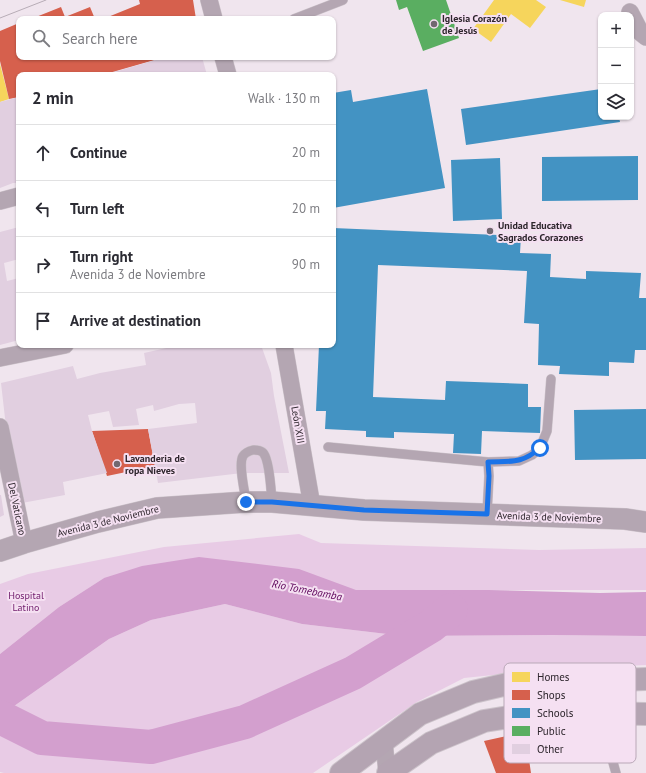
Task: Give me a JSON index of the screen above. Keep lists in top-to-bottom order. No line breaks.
{"streets":{"street":["León XIII","Del Vaticano","Avenida 3 de Noviembre"]},"crossings":[["León XIII","Avenida 3 de Noviembre"],["Del Vaticano","Avenida 3 de Noviembre"]],"water":["Río Tomebamba"],"parks":["Hospital Latino"],"places":["Iglesia Corazón de Jesús","Unidad Educativa Sagrados Corazones","Lavanderia de ropa Nieves"],"legend":["Homes","Shops","Schools","Public","Other"],"page":{"map_buttons":["+","−"],"search":"Search here","heading":["2 min","Walk · 130 m"],"list":[["Continue","20 m"],["Turn left","20 m"],["Turn right","Avenida 3 de Noviembre","90 m"],"Arrive at destination"]}}
